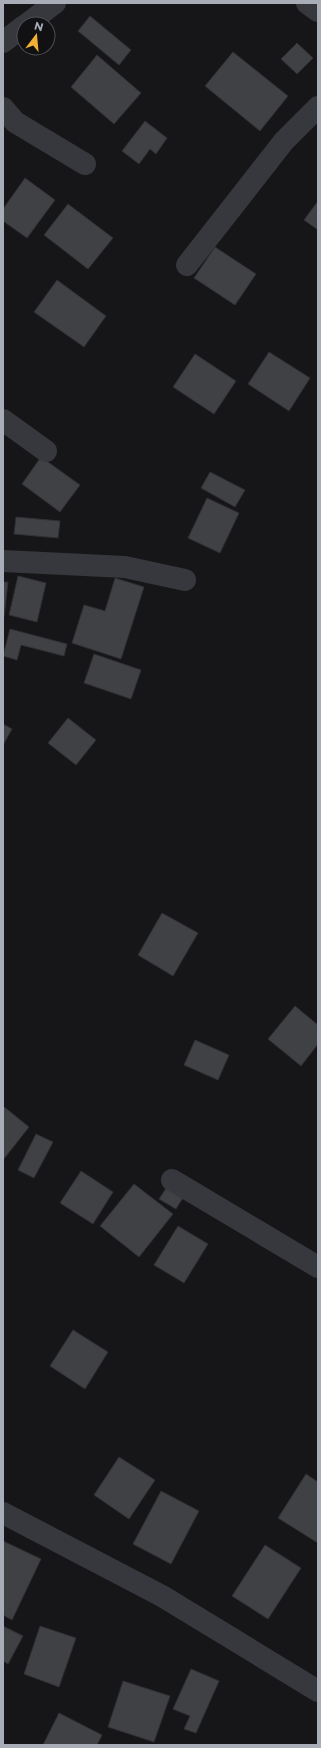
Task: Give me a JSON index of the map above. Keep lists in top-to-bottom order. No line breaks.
{"north":"top"}
